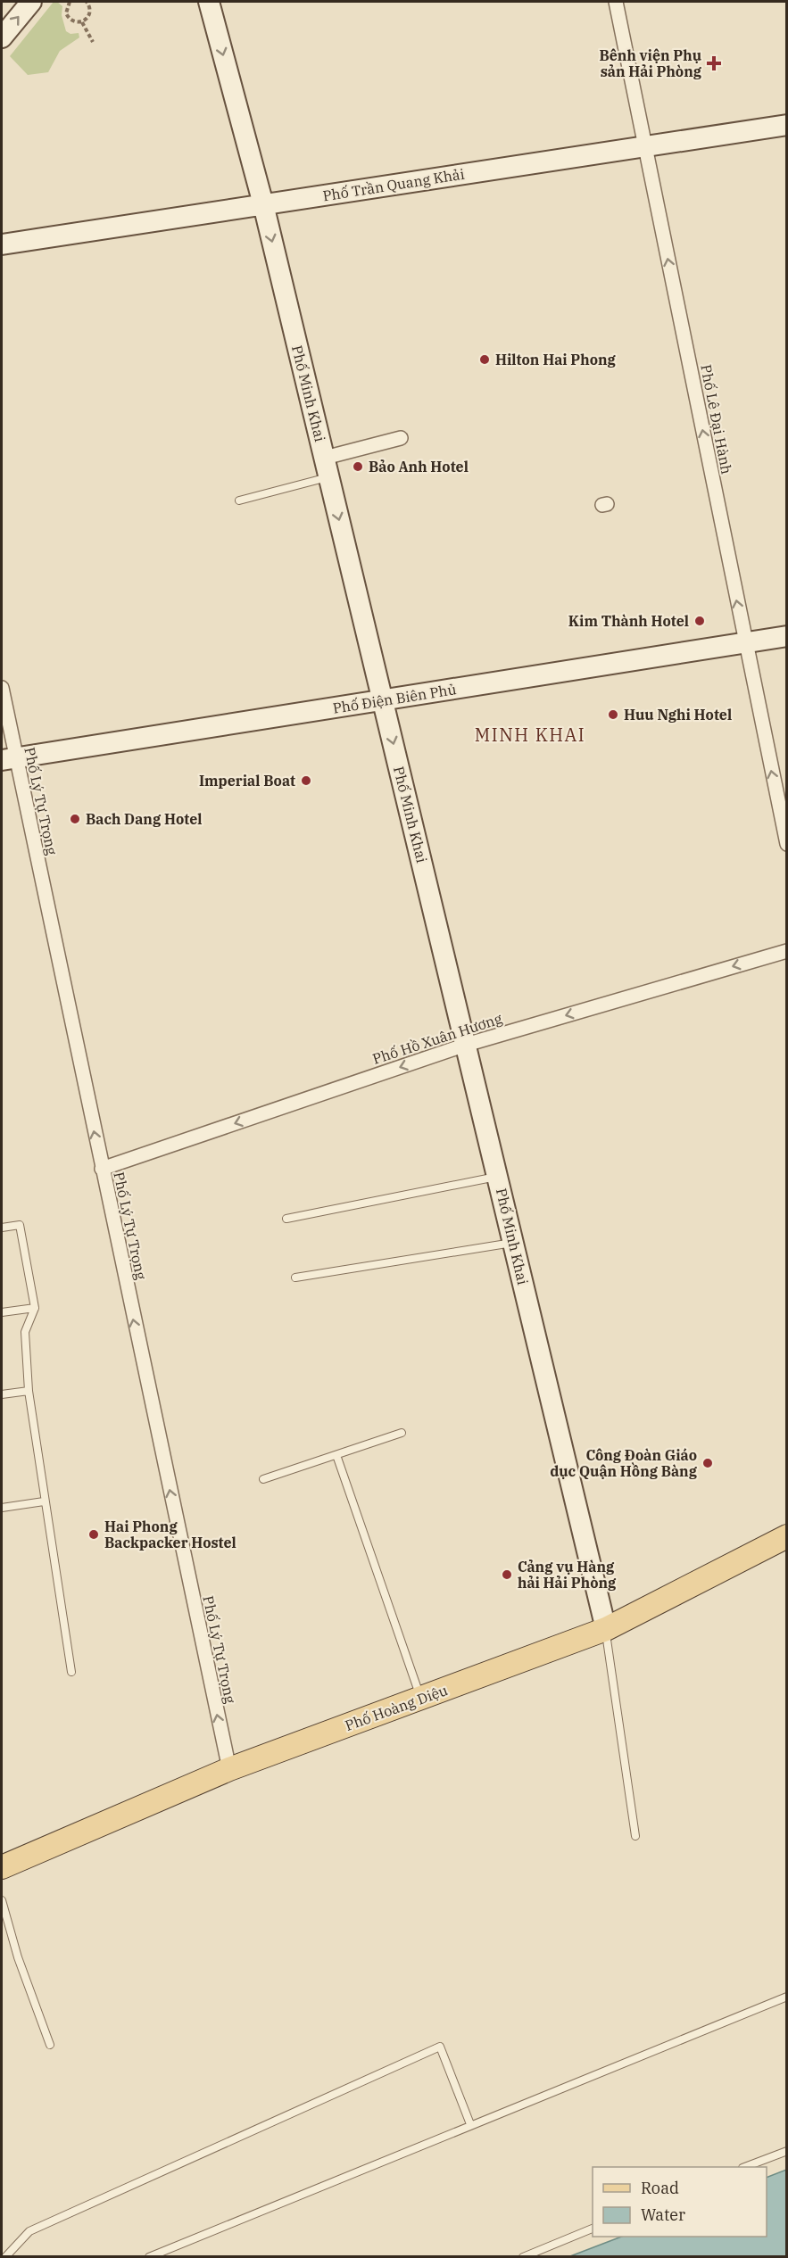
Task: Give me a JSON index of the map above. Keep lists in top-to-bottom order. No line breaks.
{"streets":{"main road":["Phố Hoàng Diệu"],"street":["Phố Trần Quang Khải","Phố Minh Khai","Phố Lê Đại Hành","Phố Điện Biên Phủ","Phố Lý Tự Trọng","Phố Hồ Xuân Hương"]},"crossings":[["Phố Trần Quang Khải","Phố Minh Khai"],["Phố Trần Quang Khải","Phố Lê Đại Hành"],["Phố Minh Khai","Phố Điện Biên Phủ"],["Phố Minh Khai","Phố Hồ Xuân Hương"],["Phố Minh Khai","Phố Hoàng Diệu"],["Phố Lê Đại Hành","Phố Điện Biên Phủ"],["Phố Điện Biên Phủ","Phố Lý Tự Trọng"],["Phố Lý Tự Trọng","Phố Hồ Xuân Hương"],["Phố Lý Tự Trọng","Phố Hoàng Diệu"]],"one_way":["Phố Minh Khai","Phố Lê Đại Hành","Phố Lý Tự Trọng","Phố Hồ Xuân Hương"],"districts":["MINH KHAI"],"places":{"health":["Bênh viện Phụ sản Hải Phòng"],"other":["Hilton Hai Phong","Bảo Anh Hotel","Kim Thành Hotel","Huu Nghi Hotel","Imperial Boat","Bach Dang Hotel","Công Đoàn Giáo dục Quận Hồng Bàng","Hai Phong Backpacker Hostel","Cảng vụ Hàng hải Hải Phòng"]},"legend":["Road","Water"]}
